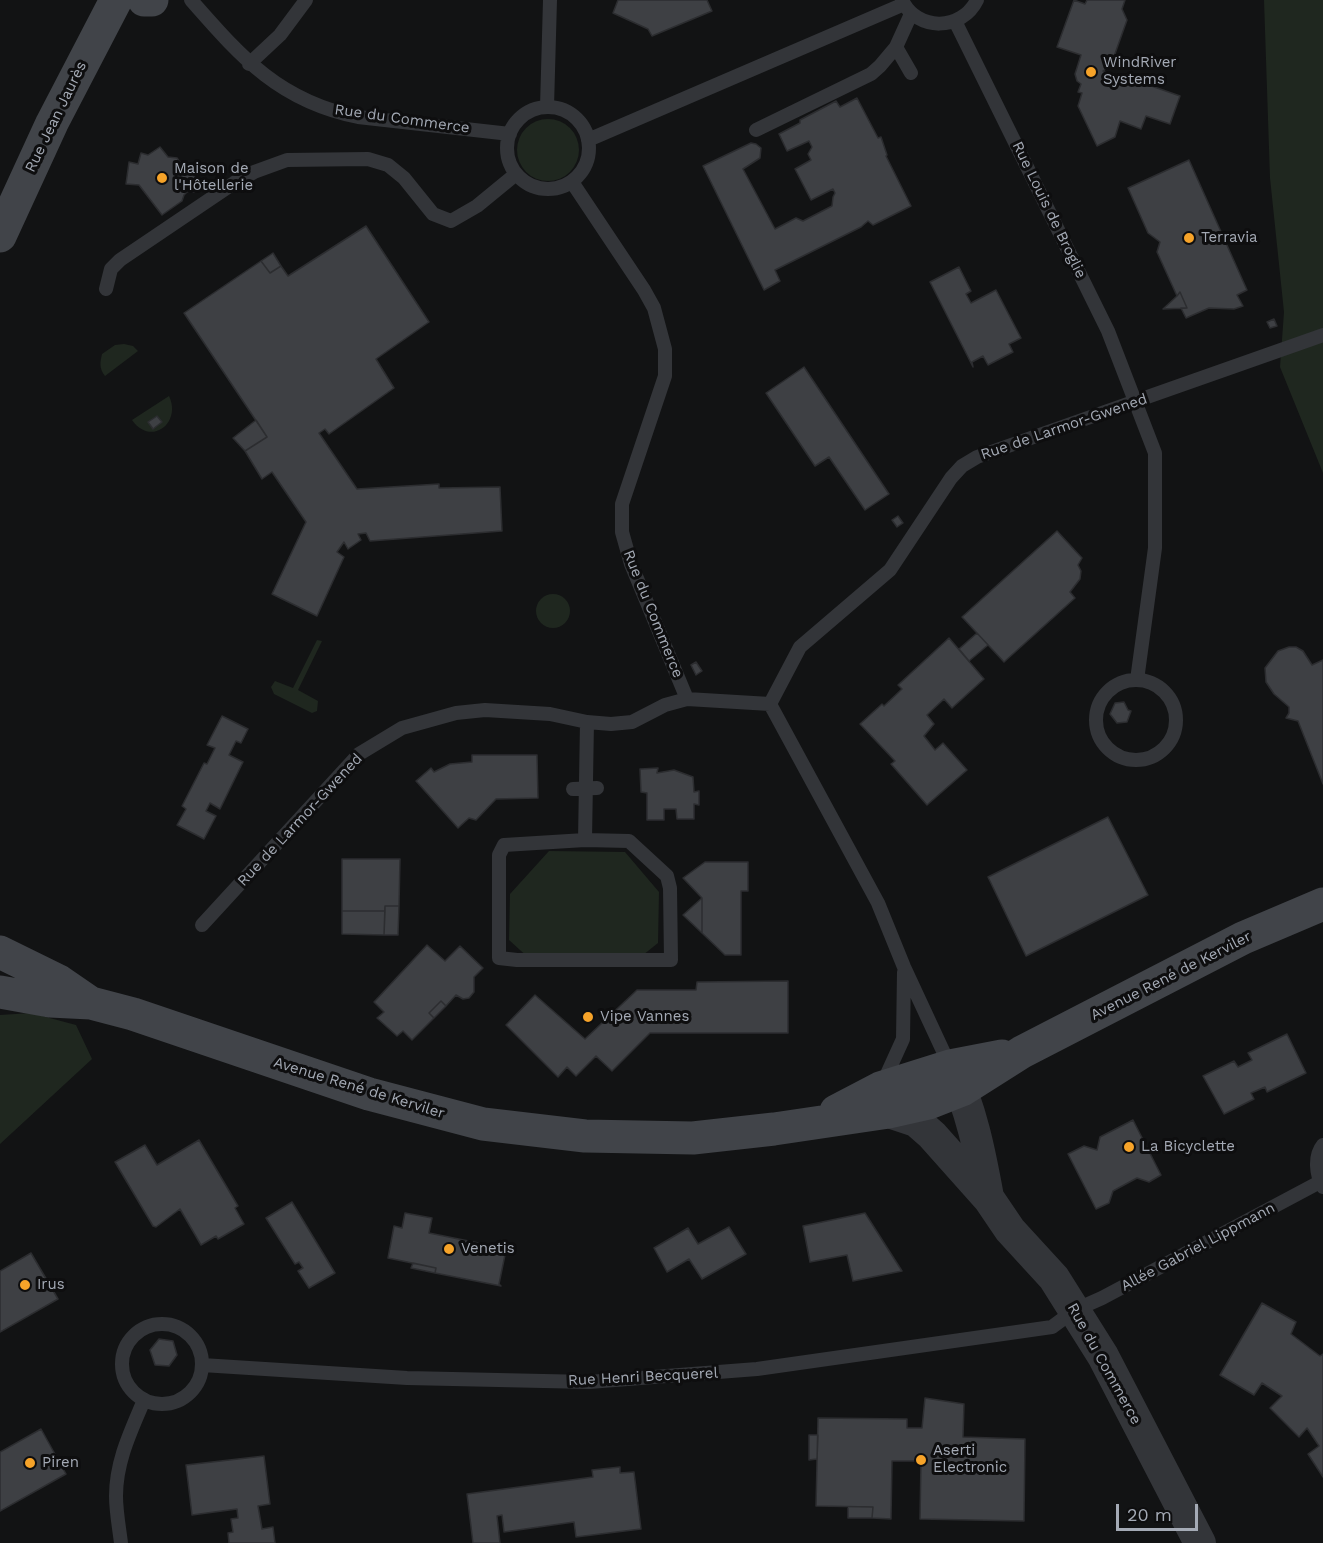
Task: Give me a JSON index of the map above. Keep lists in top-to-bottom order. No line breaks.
{"streets":{"main road":["Rue Jean Jaurès","Avenue René de Kerviler"],"street":["Rue du Commerce"],"lane":["Rue Louis de Broglie","Rue de Larmor-Gwened","Allée Gabriel Lippmann","Rue Henri Becquerel"]},"crossings":[["Rue du Commerce","Rue de Larmor-Gwened"],["Rue du Commerce","Avenue René de Kerviler"],["Rue du Commerce","Allée Gabriel Lippmann"],["Rue du Commerce","Rue Henri Becquerel"],["Rue Louis de Broglie","Rue de Larmor-Gwened"],["Allée Gabriel Lippmann","Rue Henri Becquerel"]],"places":["WindRiver Systems","Maison de l'Hôtellerie","Terravia","Vipe Vannes","La Bicyclette","Venetis","Irus","Aserti Electronic","Piren"],"scale_bar":"20 m"}
